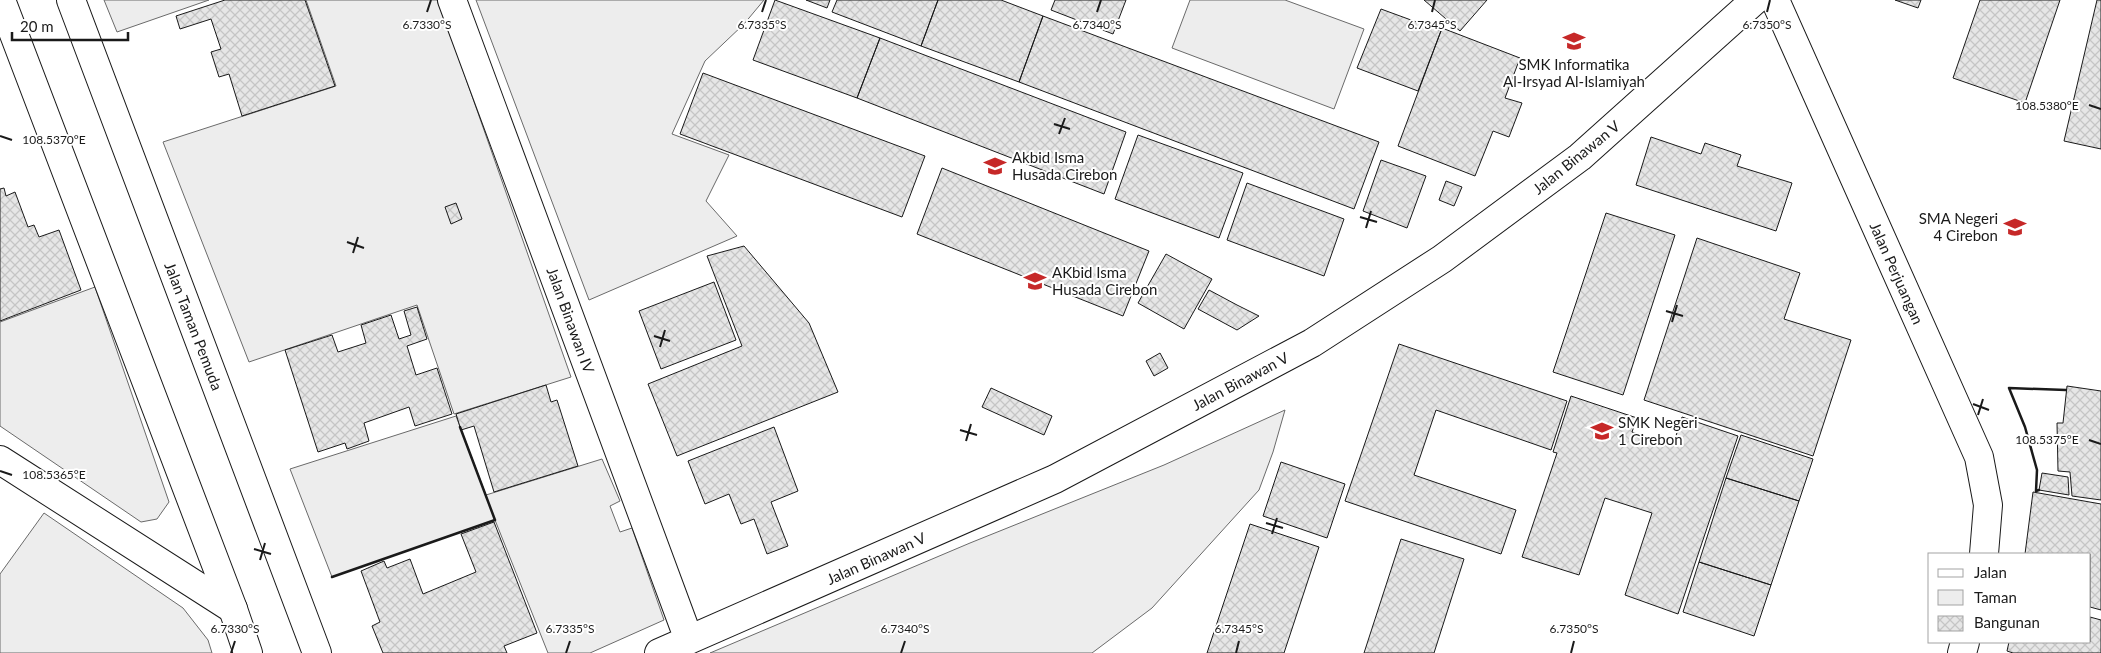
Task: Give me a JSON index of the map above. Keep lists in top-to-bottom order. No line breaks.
{"streets":{"street":["Jalan Binawan V","Jalan Perjuangan","Jalan Binawan IV","Jalan Taman Pemuda"]},"crossings":[["Jalan Binawan V","Jalan Binawan IV"]],"places":{"school or university":["SMK Informatika Al-Irsyad Al-Islamiyah","Akbid Isma Husada Cirebon","SMA Negeri 4 Cirebon","AKbid Isma Husada Cirebon","SMK Negeri 1 Cirebon"]},"legend":["Jalan","Taman","Bangunan"],"scale_bar":"20 m","coordinates":["6.7330°S","6.7335°S","6.7340°S","6.7345°S","6.7350°S","108.5380°E","108.5370°E","108.5375°E","108.5365°E"]}
